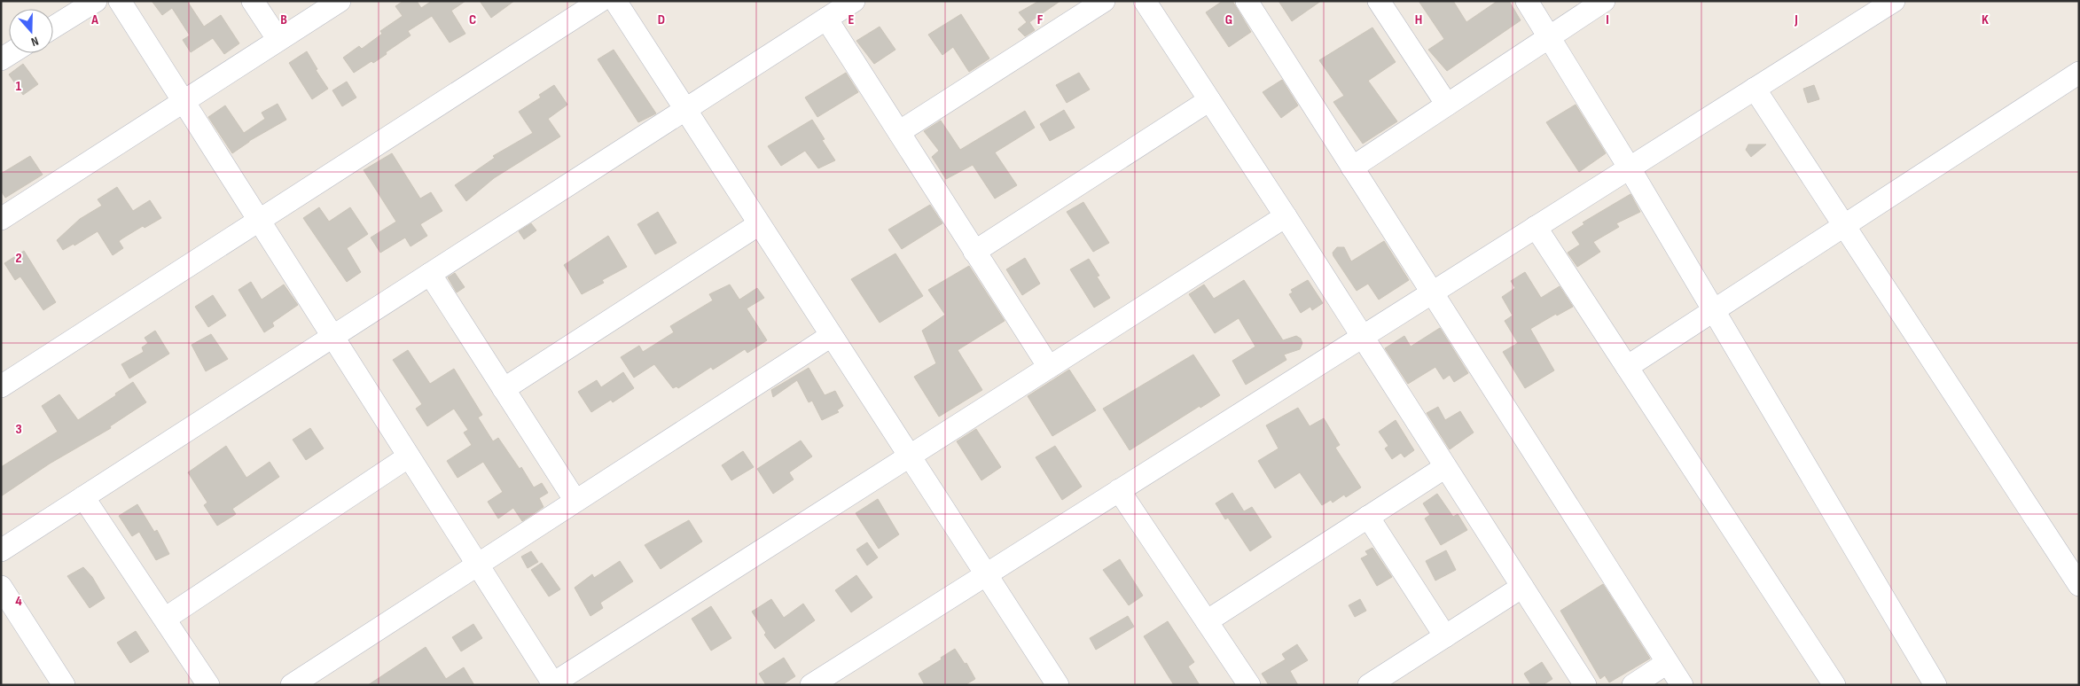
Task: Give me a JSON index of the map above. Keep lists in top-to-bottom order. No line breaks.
{"north":"bottom","grid":{"columns":["A","B","C","D","E","F","G","H","I","J","K"],"rows":["1","2","3","4"]}}
